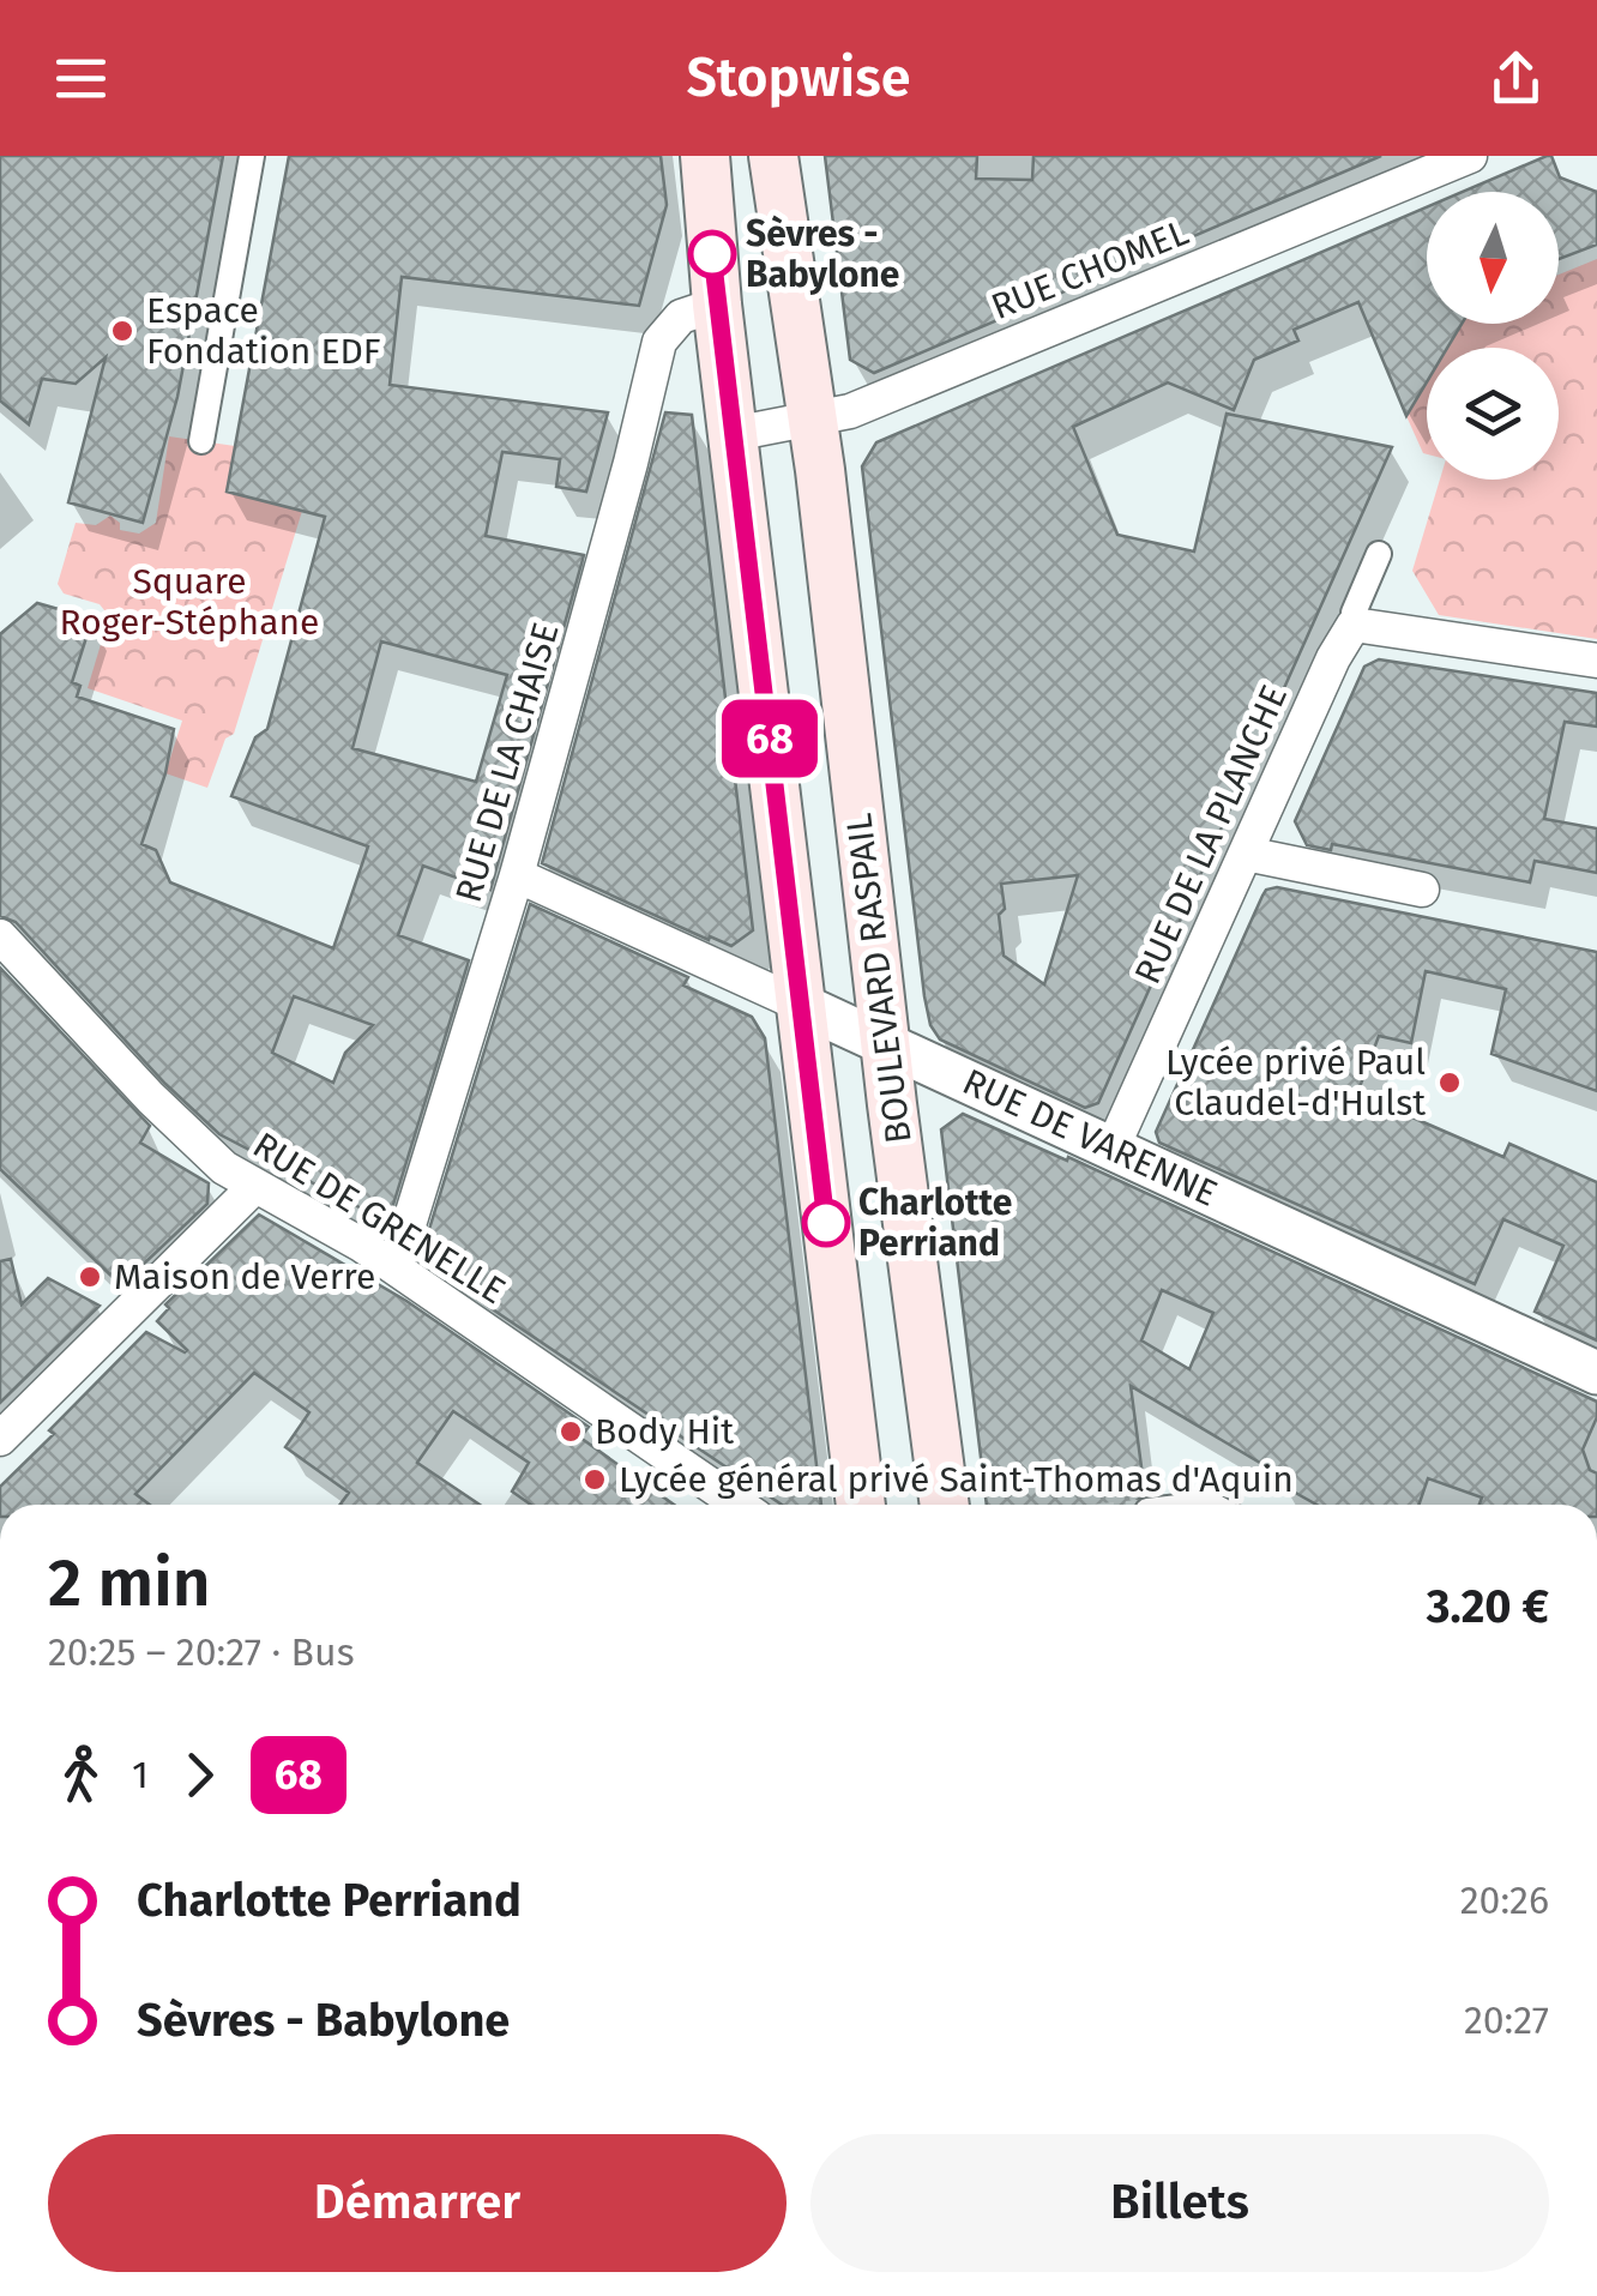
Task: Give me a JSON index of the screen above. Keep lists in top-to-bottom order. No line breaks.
{"streets":{"main road":["BOULEVARD RASPAIL"],"street":["RUE CHOMEL","RUE DE LA CHAISE","RUE DE LA PLANCHE","RUE DE VARENNE","RUE DE GRENELLE"]},"crossings":[["RUE CHOMEL","BOULEVARD RASPAIL"],["RUE DE LA CHAISE","RUE DE VARENNE"],["RUE DE LA CHAISE","RUE DE GRENELLE"],["RUE DE LA PLANCHE","RUE DE VARENNE"],["BOULEVARD RASPAIL","RUE DE VARENNE"]],"parks":["Square Roger-Stéphane"],"places":["Sèvres - Babylone","Espace Fondation EDF","Lycée privé Paul Claudel-d'Hulst","Charlotte Perriand","Maison de Verre","Body Hit","Lycée général privé Saint-Thomas d'Aquin"],"lines":["bus line 68"],"north":"bottom","page":{"header":"Stopwise","on_map":"68","heading":["2 min","20:25 – 20:27 · Bus","3.20 €"],"legs":["1","68"],"list":[{"name":"Charlotte Perriand","value":"20:26"},{"name":"Sèvres - Babylone","value":"20:27"}],"buttons":["Démarrer","Billets"]}}
